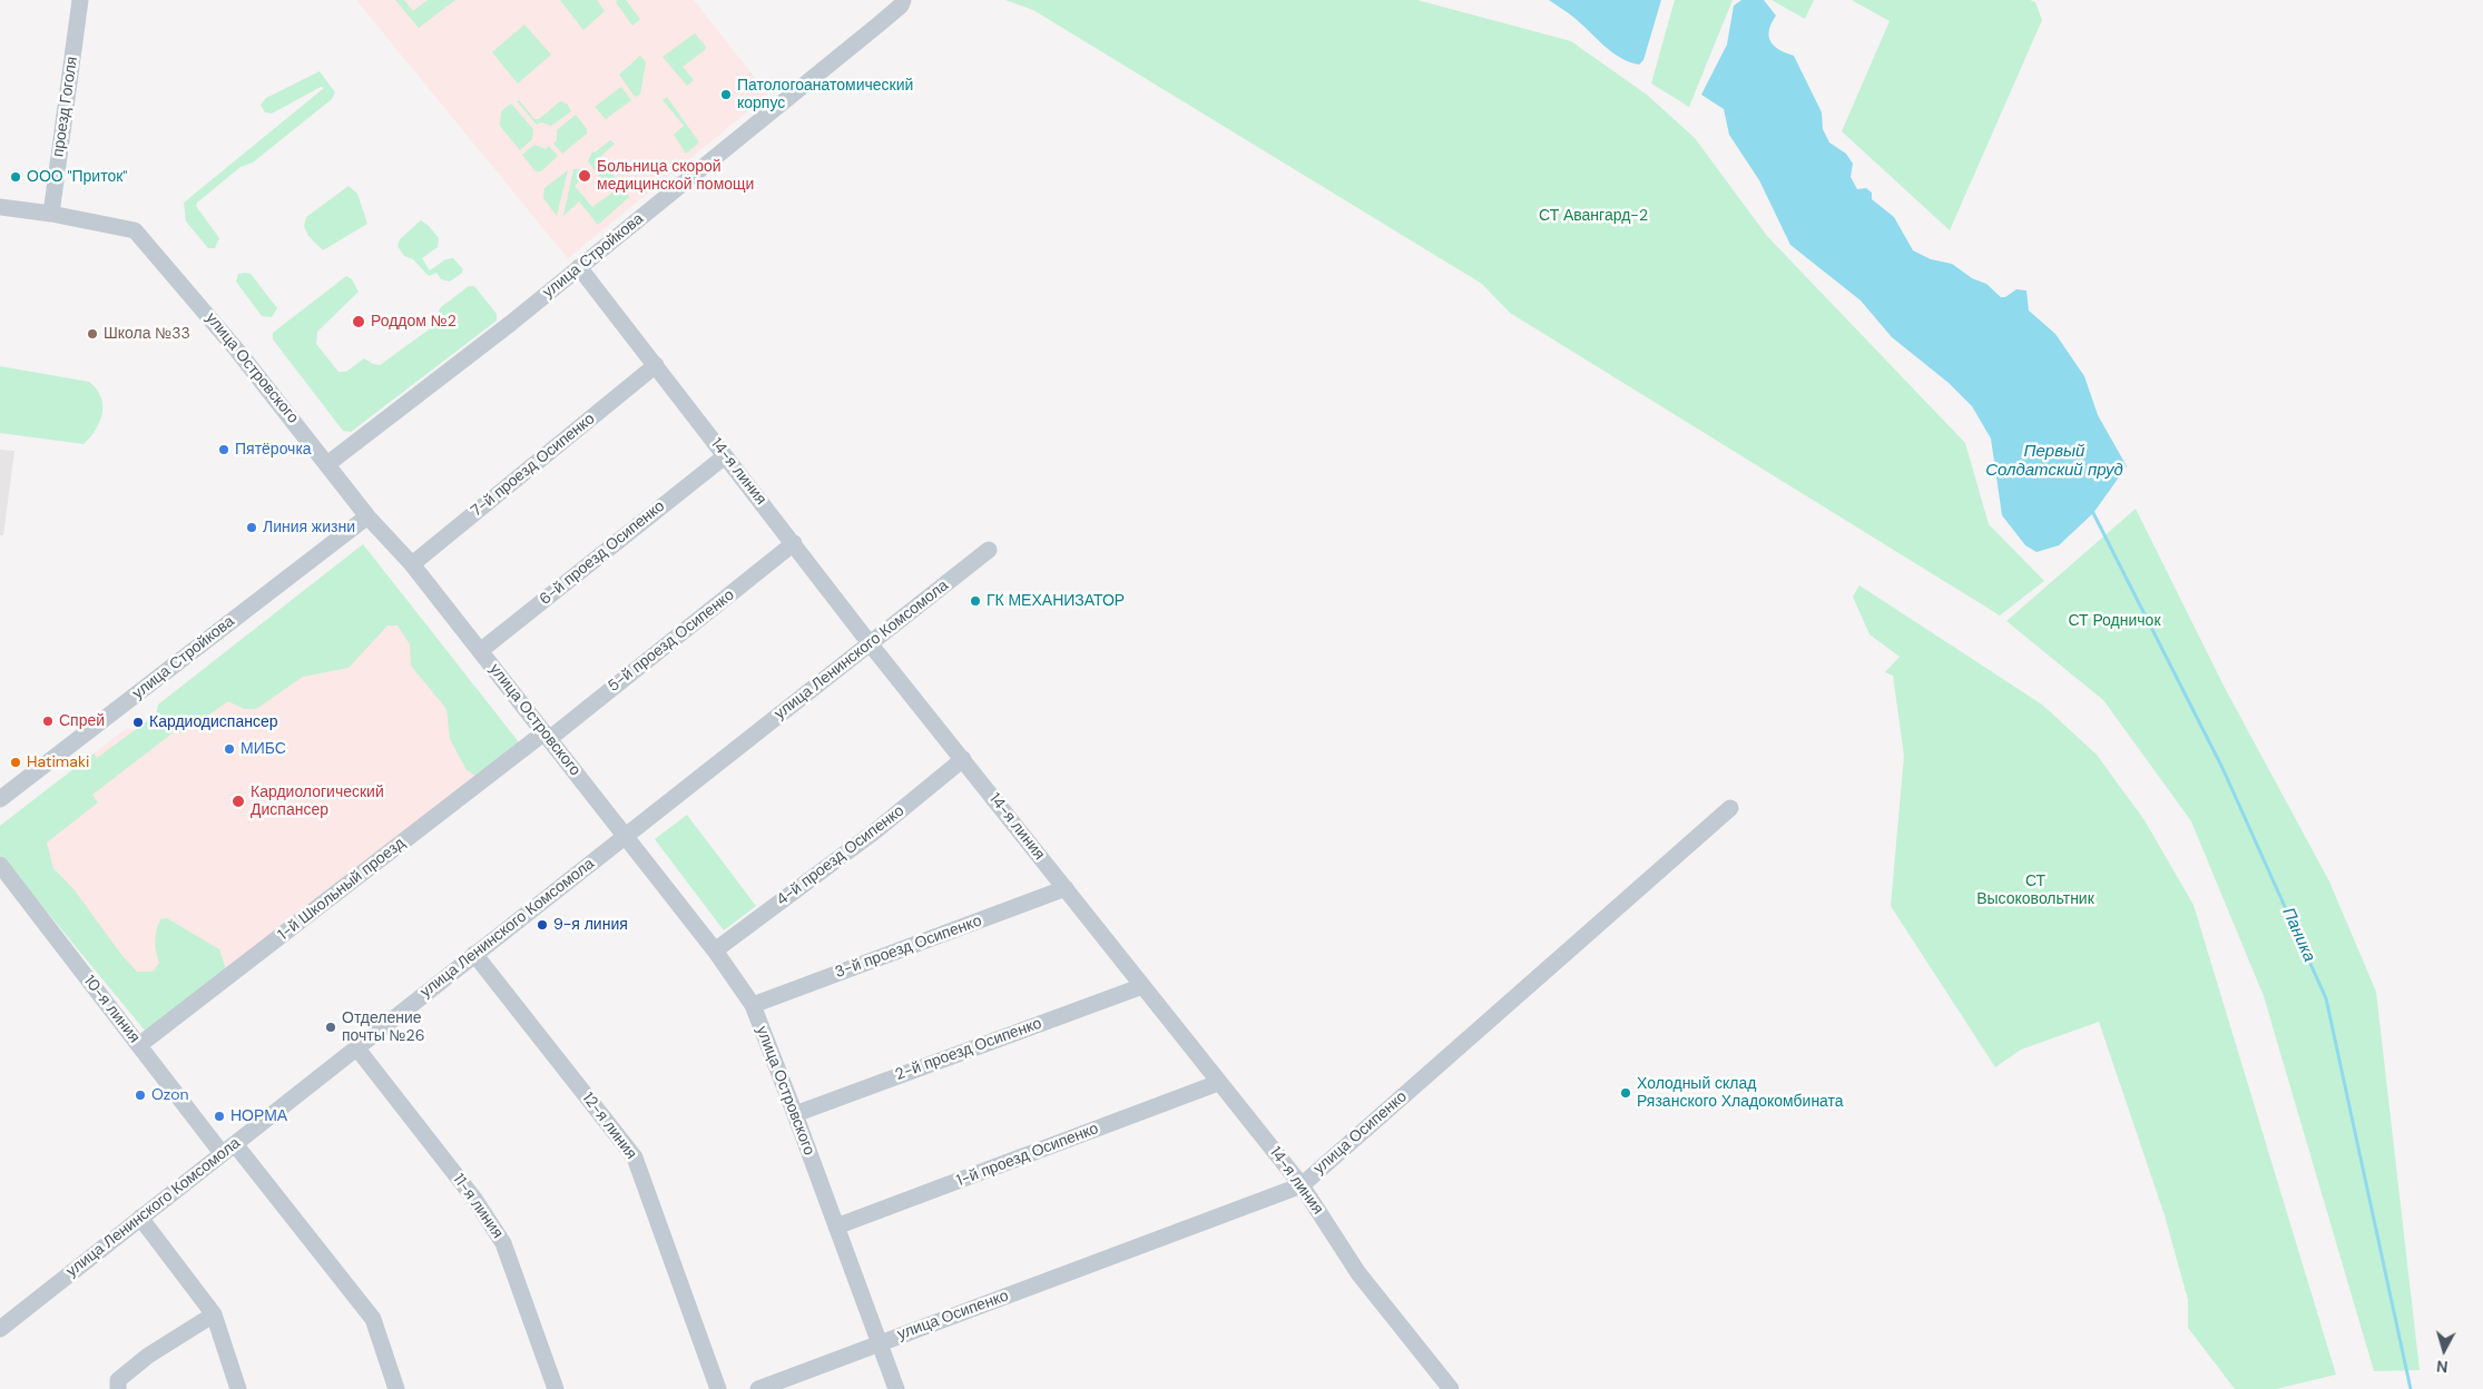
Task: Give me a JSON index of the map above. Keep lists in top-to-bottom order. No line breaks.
{"streets":{"street":["проезд Гоголя","улица Стройкова","улица Островского","7-й проезд Осипенко","14-я линия","6-й проезд Осипенко","5-й проезд Осипенко","улица Ленинского Комсомола","4-й проезд Осипенко","1-й Школьный проезд","3-й проезд Осипенко","10-я линия","2-й проезд Осипенко","12-я линия","улица Осипенко","1-й проезд Осипенко","11-я линия"]},"crossings":[["проезд Гоголя","улица Островского"],["улица Стройкова","улица Островского"],["улица Стройкова","14-я линия"],["улица Островского","7-й проезд Осипенко"],["улица Островского","6-й проезд Осипенко"],["улица Островского","5-й проезд Осипенко"],["улица Островского","улица Ленинского Комсомола"],["улица Островского","4-й проезд Осипенко"],["улица Островского","1-й Школьный проезд"],["улица Островского","3-й проезд Осипенко"],["улица Островского","2-й проезд Осипенко"],["улица Островского","улица Осипенко"],["улица Островского","1-й проезд Осипенко"],["7-й проезд Осипенко","14-я линия"],["14-я линия","6-й проезд Осипенко"],["14-я линия","5-й проезд Осипенко"],["14-я линия","улица Ленинского Комсомола"],["14-я линия","4-й проезд Осипенко"],["14-я линия","3-й проезд Осипенко"],["14-я линия","2-й проезд Осипенко"],["14-я линия","улица Осипенко"],["14-я линия","1-й проезд Осипенко"],["5-й проезд Осипенко","1-й Школьный проезд"],["улица Ленинского Комсомола","10-я линия"],["улица Ленинского Комсомола","12-я линия"],["улица Ленинского Комсомола","11-я линия"],["1-й Школьный проезд","10-я линия"]],"water":["Первый Солдатский пруд","Паника"],"parks":["СТ Авангард-2","СТ Родничок","СТ Высоковольтник"],"places":["Патологоанатомический корпус","Больница скорой медицинской помощи","ООО \"Приток\"","Роддом №2","Школа №33","Пятёрочка","Линия жизни","ГК МЕХАНИЗАТОР","Спрей","Кардиодиспансер","МИБС","Hatimaki","Кардиологический Диспансер","9-я линия","Отделение почты №26","Холодный склад Рязанского Хладокомбината","Ozon","НОРМА"],"north":"bottom"}
